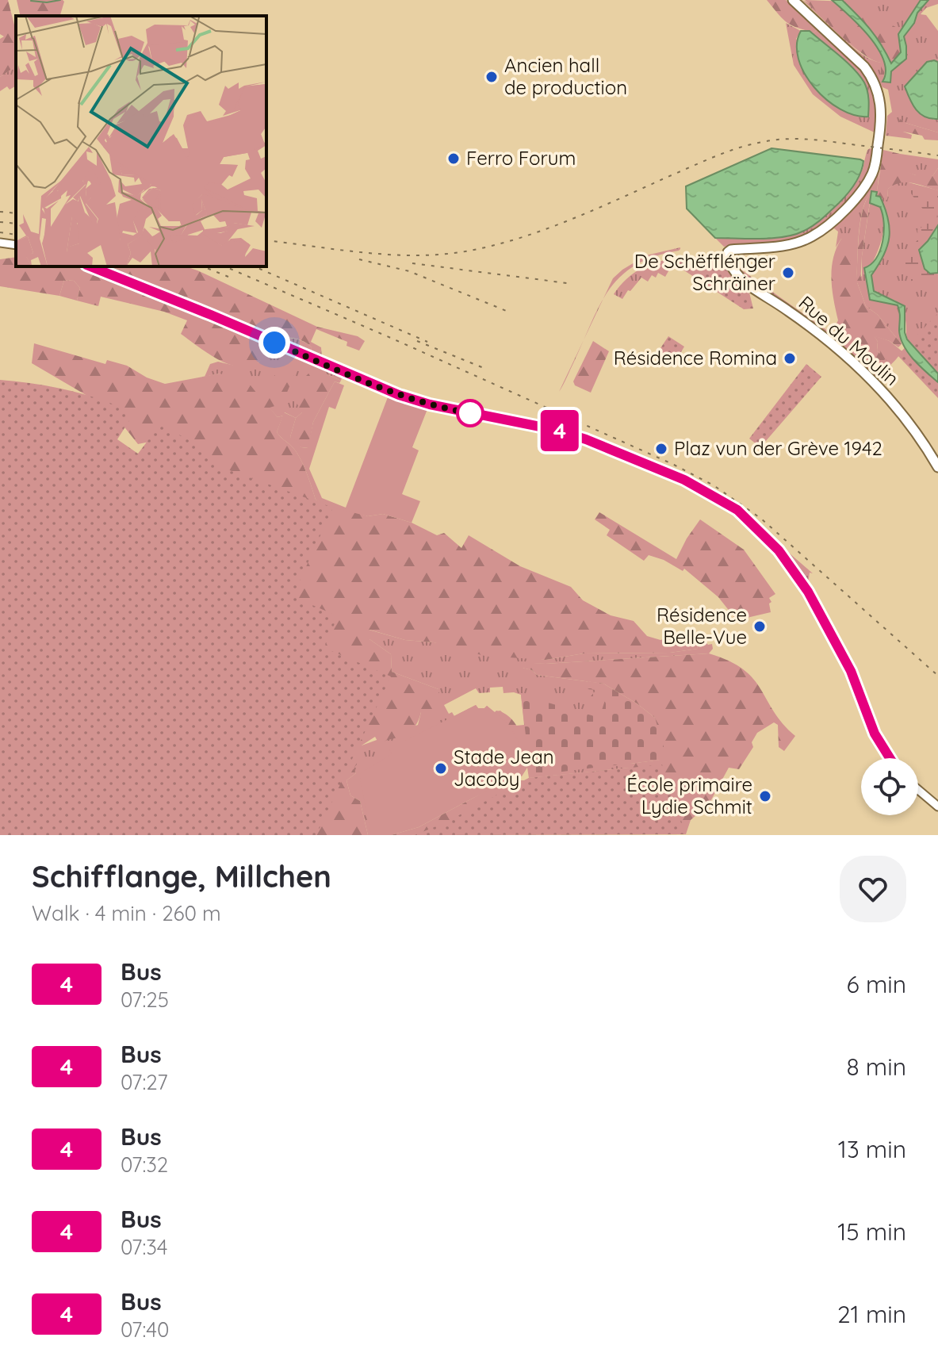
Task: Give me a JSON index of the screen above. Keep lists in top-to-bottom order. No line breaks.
{"streets":{"main road":["Rue du Moulin"]},"places":["Ancien hall de production","Ferro Forum","De Schëfflénger Schräiner","Résidence Romina","Plaz vun der Grève 1942","Résidence Belle-Vue","Stade Jean Jacoby","École primaire Lydie Schmit"],"lines":["bus line 4"],"page":{"on_map":"4","heading":["Schifflange, Millchen","Walk · 4 min · 260 m"],"list":[{"mark":"4","name":"Bus","note":"07:25","value":"6 min"},{"mark":"4","name":"Bus","note":"07:27","value":"8 min"},{"mark":"4","name":"Bus","note":"07:32","value":"13 min"},{"mark":"4","name":"Bus","note":"07:34","value":"15 min"},{"mark":"4","name":"Bus","note":"07:40","value":"21 min"}]}}
